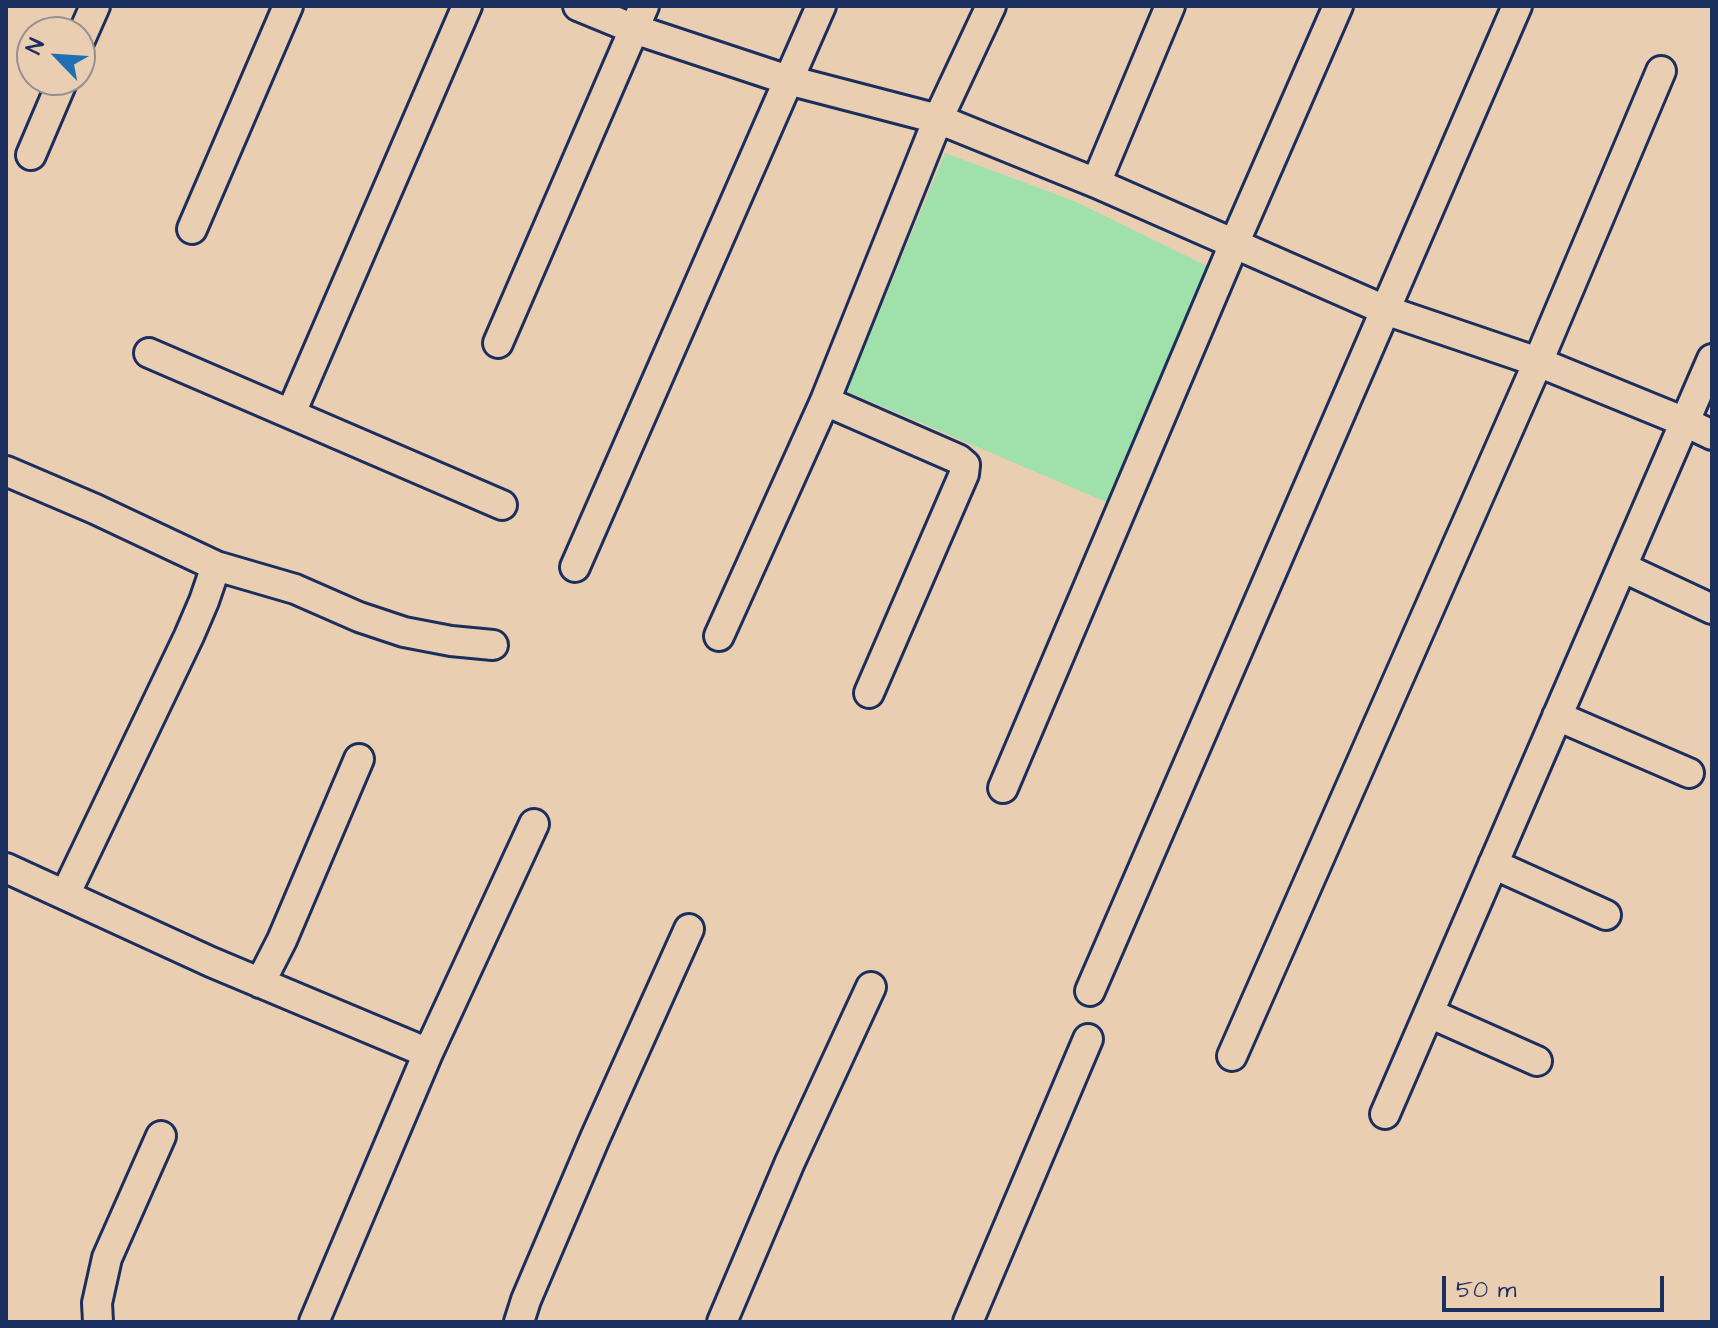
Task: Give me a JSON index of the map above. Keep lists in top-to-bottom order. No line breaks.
{"scale_bar":"50 m","north":"top left"}
